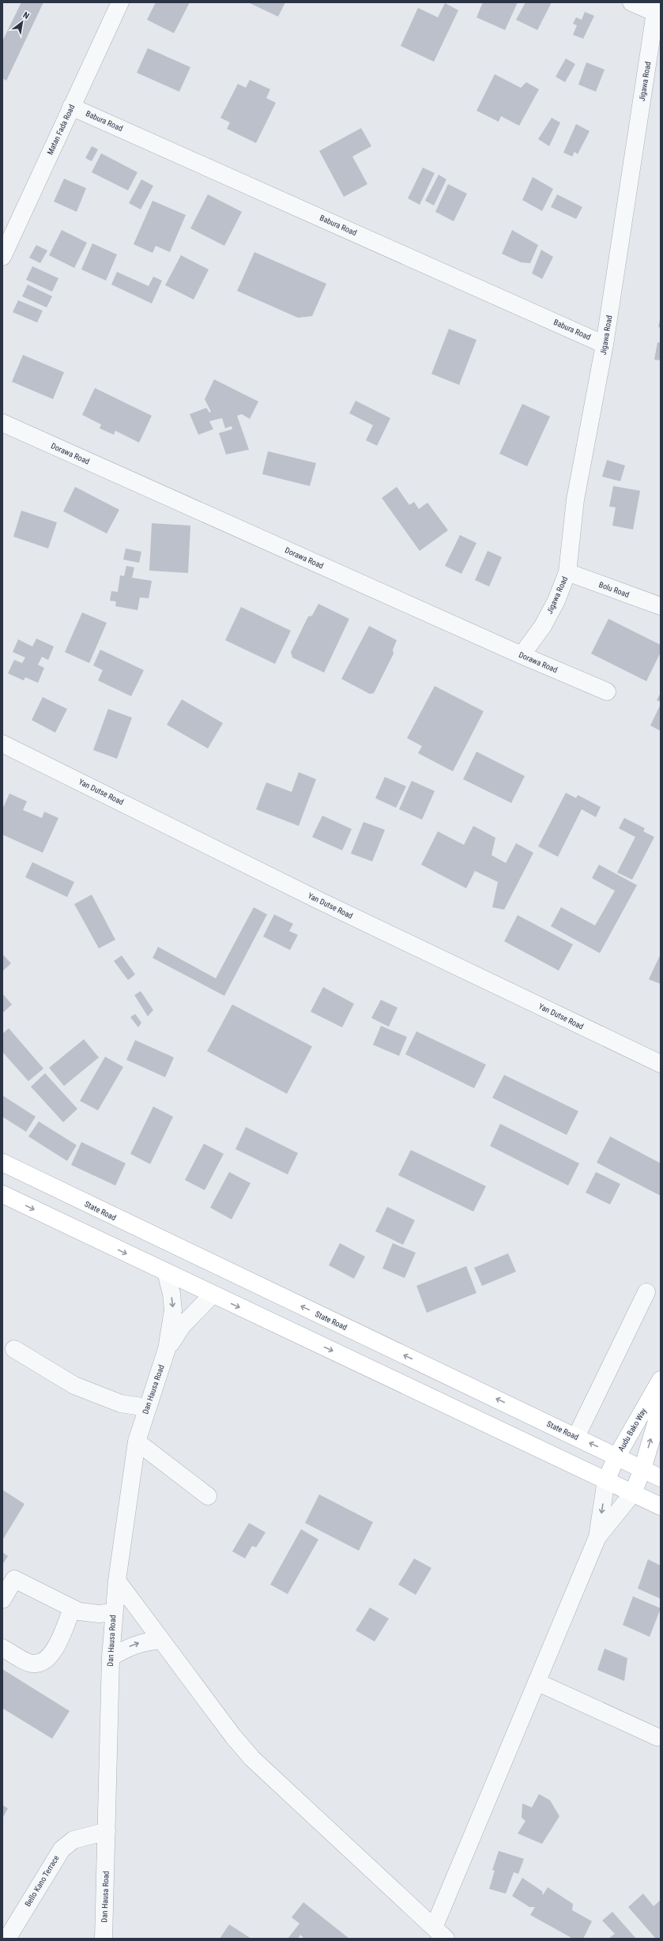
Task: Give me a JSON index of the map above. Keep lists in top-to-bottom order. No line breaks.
{"streets":{"main road":["State Road","Audu Bako Way"],"street":["Jigawa Road","Babura Road","Matan Fada Road","Dorawa Road","Bolu Road","Yan Dutse Road","Dan Hausa Road","Bello Kano Terrace"]},"crossings":[["Jigawa Road","Babura Road"],["Jigawa Road","Dorawa Road"],["Jigawa Road","Bolu Road"],["Babura Road","Matan Fada Road"],["State Road","Audu Bako Way"],["Dan Hausa Road","Bello Kano Terrace"]],"north":"top right"}
